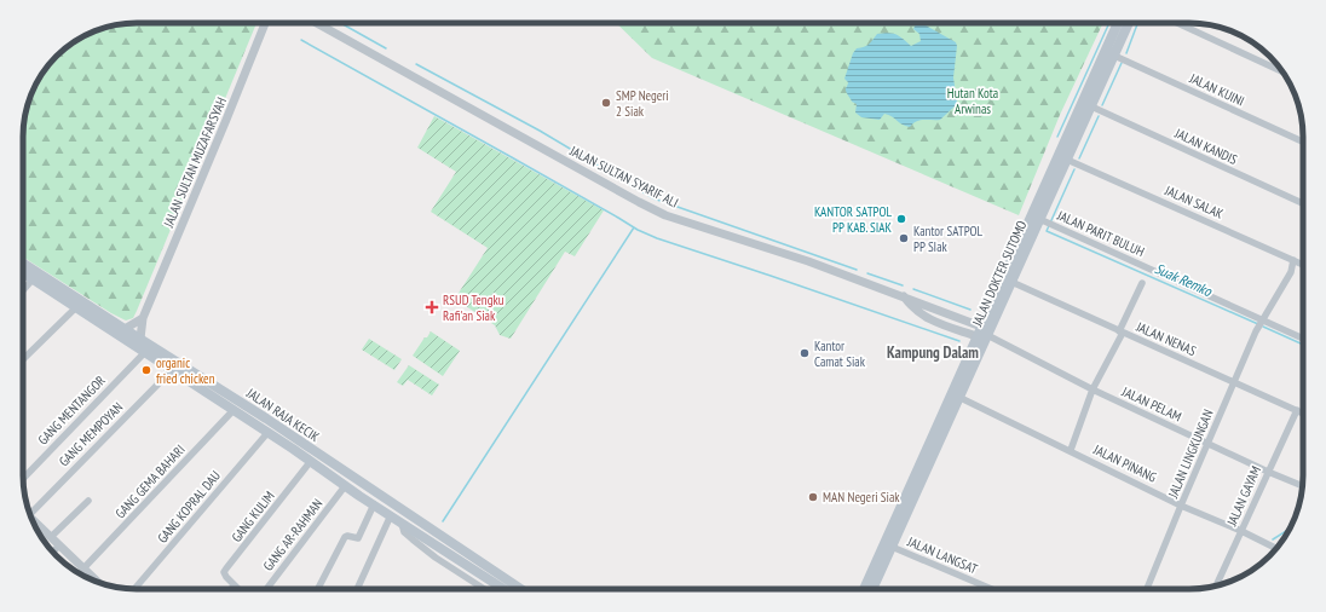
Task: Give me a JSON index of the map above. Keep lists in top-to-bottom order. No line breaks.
{"streets":{"main road":["JALAN DOKTER SUTOMO","JALAN RAJA KECIK"],"street":["JALAN KUINI","JALAN KANDIS","JALAN SULTAN MUZAFARSYAH","JALAN SULTAN SYARIF ALI","JALAN SALAK","JALAN PARIT BULUH","JALAN NENAS","JALAN PELAM","GANG MENTANGOR","GANG MEMPOYAN","JALAN LINGKUNGAN","JALAN PINANG","GANG GEMA BAHARI","JALAN GAYAM","GANG KOPRAL DAU","GANG KULIM","GANG AR-RAHMAN","JALAN LANGSAT"]},"crossings":[["JALAN KUINI","JALAN DOKTER SUTOMO"],["JALAN KANDIS","JALAN DOKTER SUTOMO"],["JALAN SULTAN MUZAFARSYAH","JALAN RAJA KECIK"],["JALAN SULTAN SYARIF ALI","JALAN DOKTER SUTOMO"],["JALAN SULTAN SYARIF ALI","JALAN PELAM"],["JALAN SALAK","JALAN DOKTER SUTOMO"],["JALAN SALAK","JALAN LINGKUNGAN"],["JALAN PARIT BULUH","JALAN DOKTER SUTOMO"],["JALAN PARIT BULUH","JALAN LINGKUNGAN"],["JALAN DOKTER SUTOMO","JALAN NENAS"],["JALAN DOKTER SUTOMO","JALAN PELAM"],["JALAN DOKTER SUTOMO","JALAN PINANG"],["JALAN DOKTER SUTOMO","JALAN LANGSAT"],["JALAN NENAS","JALAN LINGKUNGAN"],["JALAN NENAS","JALAN GAYAM"],["JALAN PELAM","JALAN LINGKUNGAN"],["JALAN PELAM","JALAN GAYAM"],["GANG MENTANGOR","JALAN RAJA KECIK"],["JALAN RAJA KECIK","GANG MEMPOYAN"],["JALAN RAJA KECIK","GANG GEMA BAHARI"],["JALAN RAJA KECIK","GANG KOPRAL DAU"],["JALAN RAJA KECIK","GANG KULIM"],["JALAN RAJA KECIK","GANG AR-RAHMAN"],["JALAN LINGKUNGAN","JALAN PINANG"],["JALAN PINANG","JALAN GAYAM"]],"districts":["Kampung Dalam"],"water":["Suak Remko"],"parks":["Hutan Kota Arwinas"],"places":{"other":["SMP Negeri 2 Siak","KANTOR SATPOL PP KAB. SIAK","Kantor SATPOL PP SIak","Kantor Camat Siak","organic fried chicken","MAN Negeri Siak"],"health":["RSUD Tengku Rafi'an Siak"]}}
